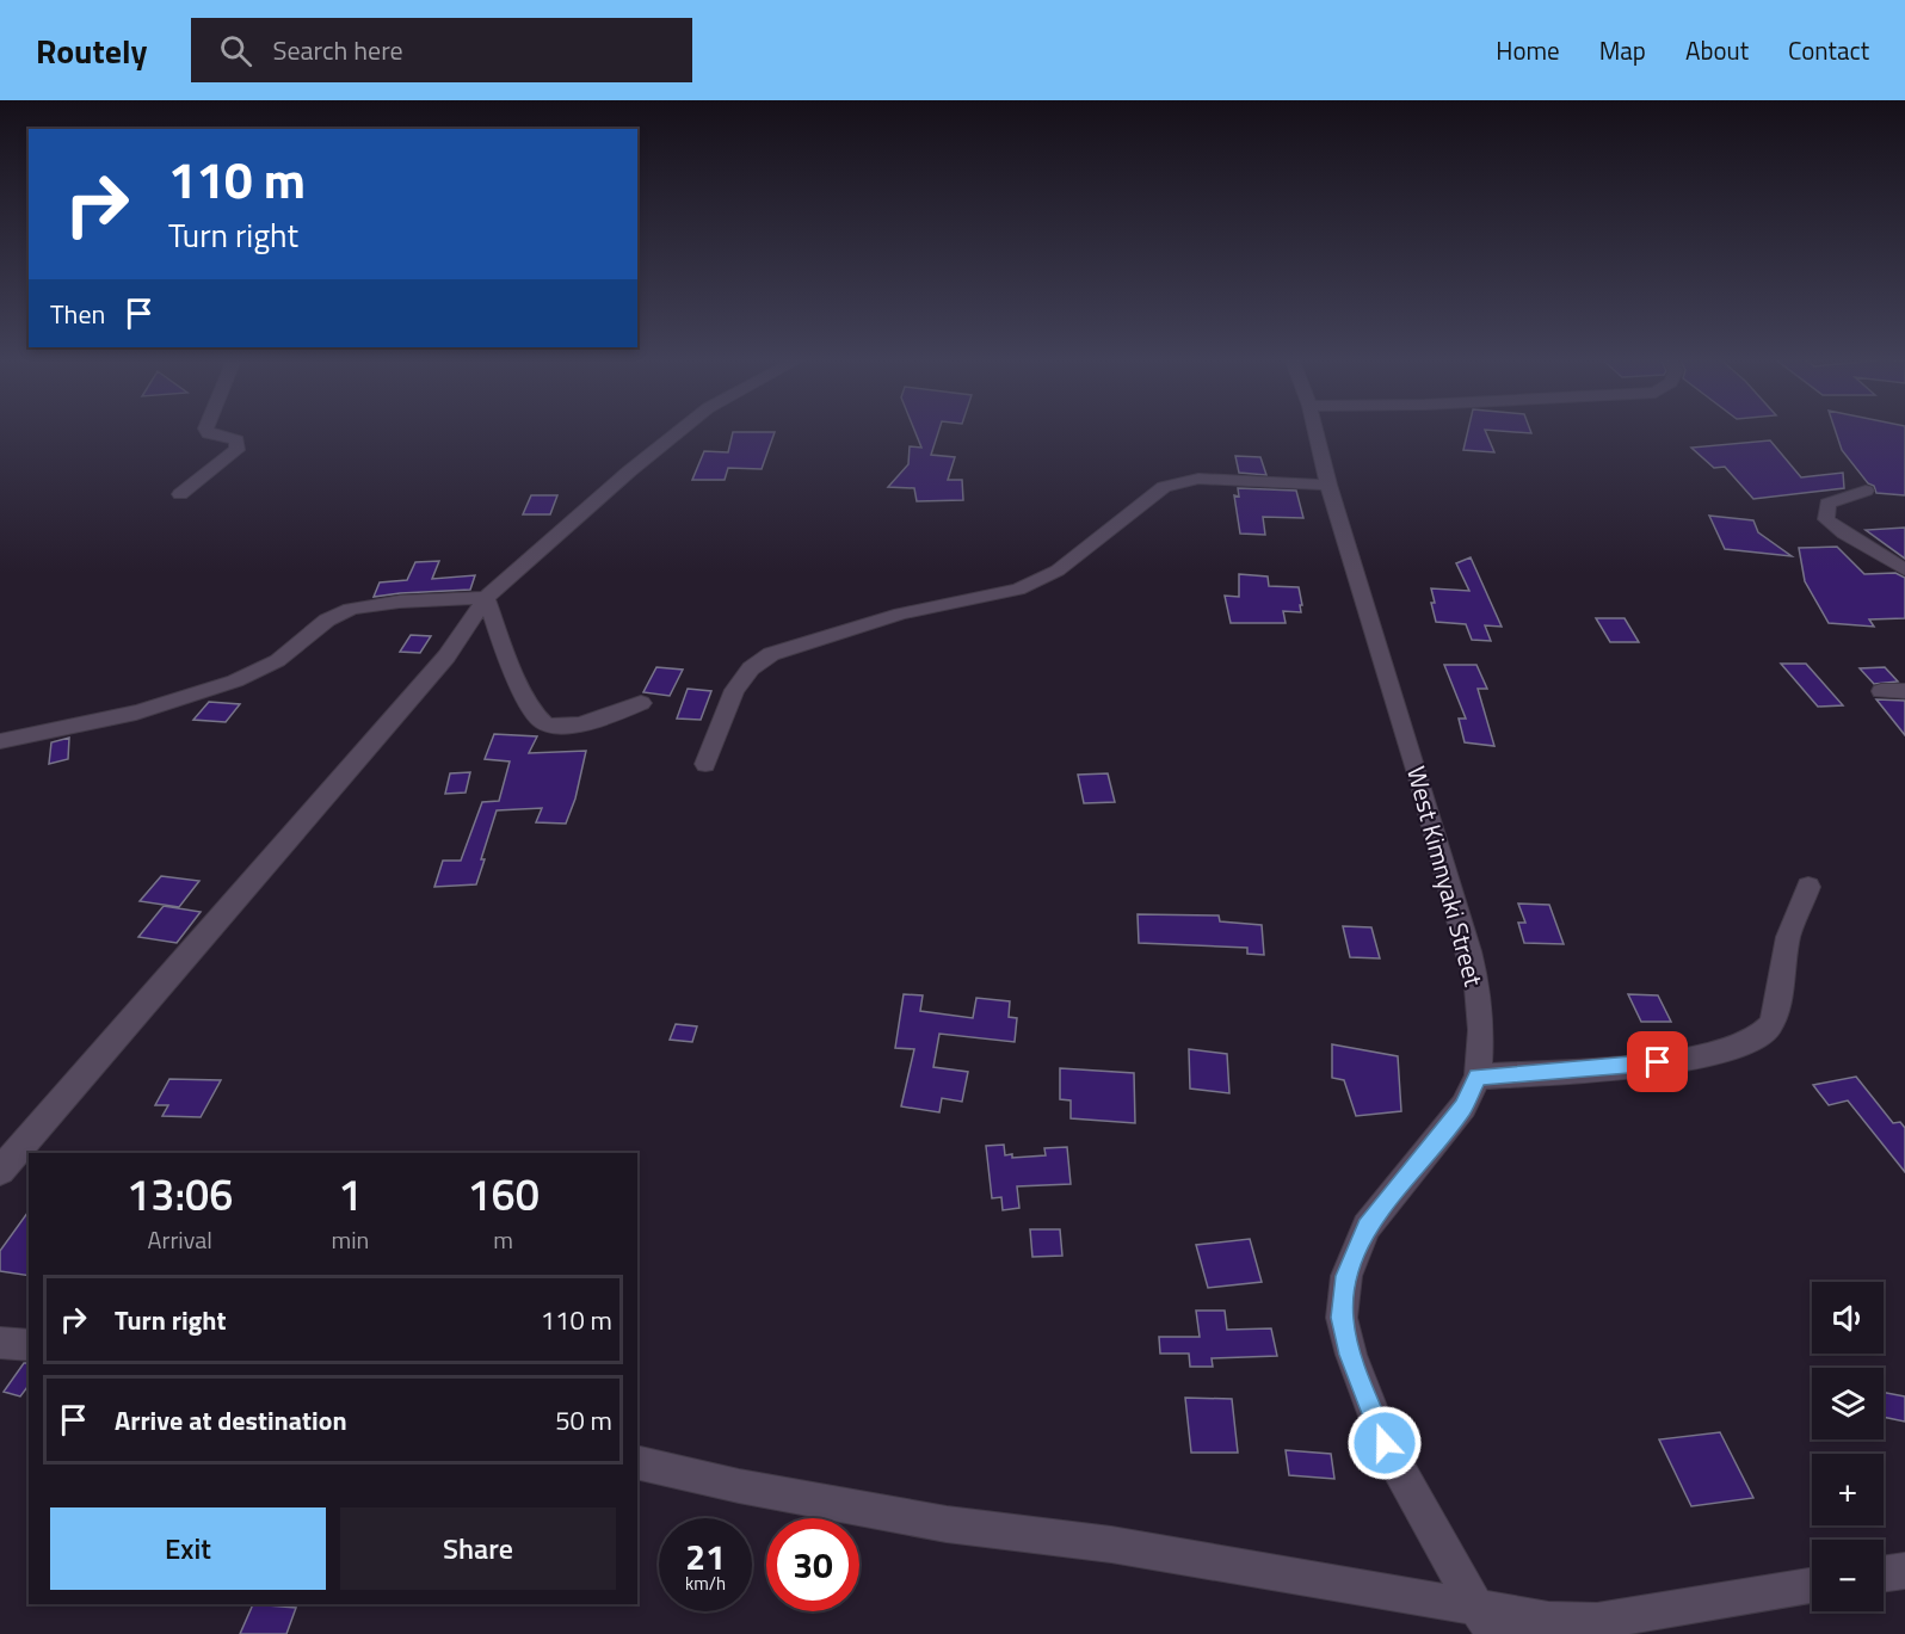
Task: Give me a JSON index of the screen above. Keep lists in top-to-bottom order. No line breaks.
{"streets":{"street":["West Kimnyaki Street"]},"page":{"header":"Routely","search":"Search here","nav":["Home","Map","About","Contact"],"turn":["110 m","Turn right"],"then":"Then","eta":["13:06","Arrival","1","min","160","m"],"list":[{"name":"Turn right","value":"110 m"},{"name":"Arrive at destination","value":"50 m"}],"map_buttons":["+","−"],"buttons":["Exit","Share"],"speed":"21 km/h","limit":"30"}}
